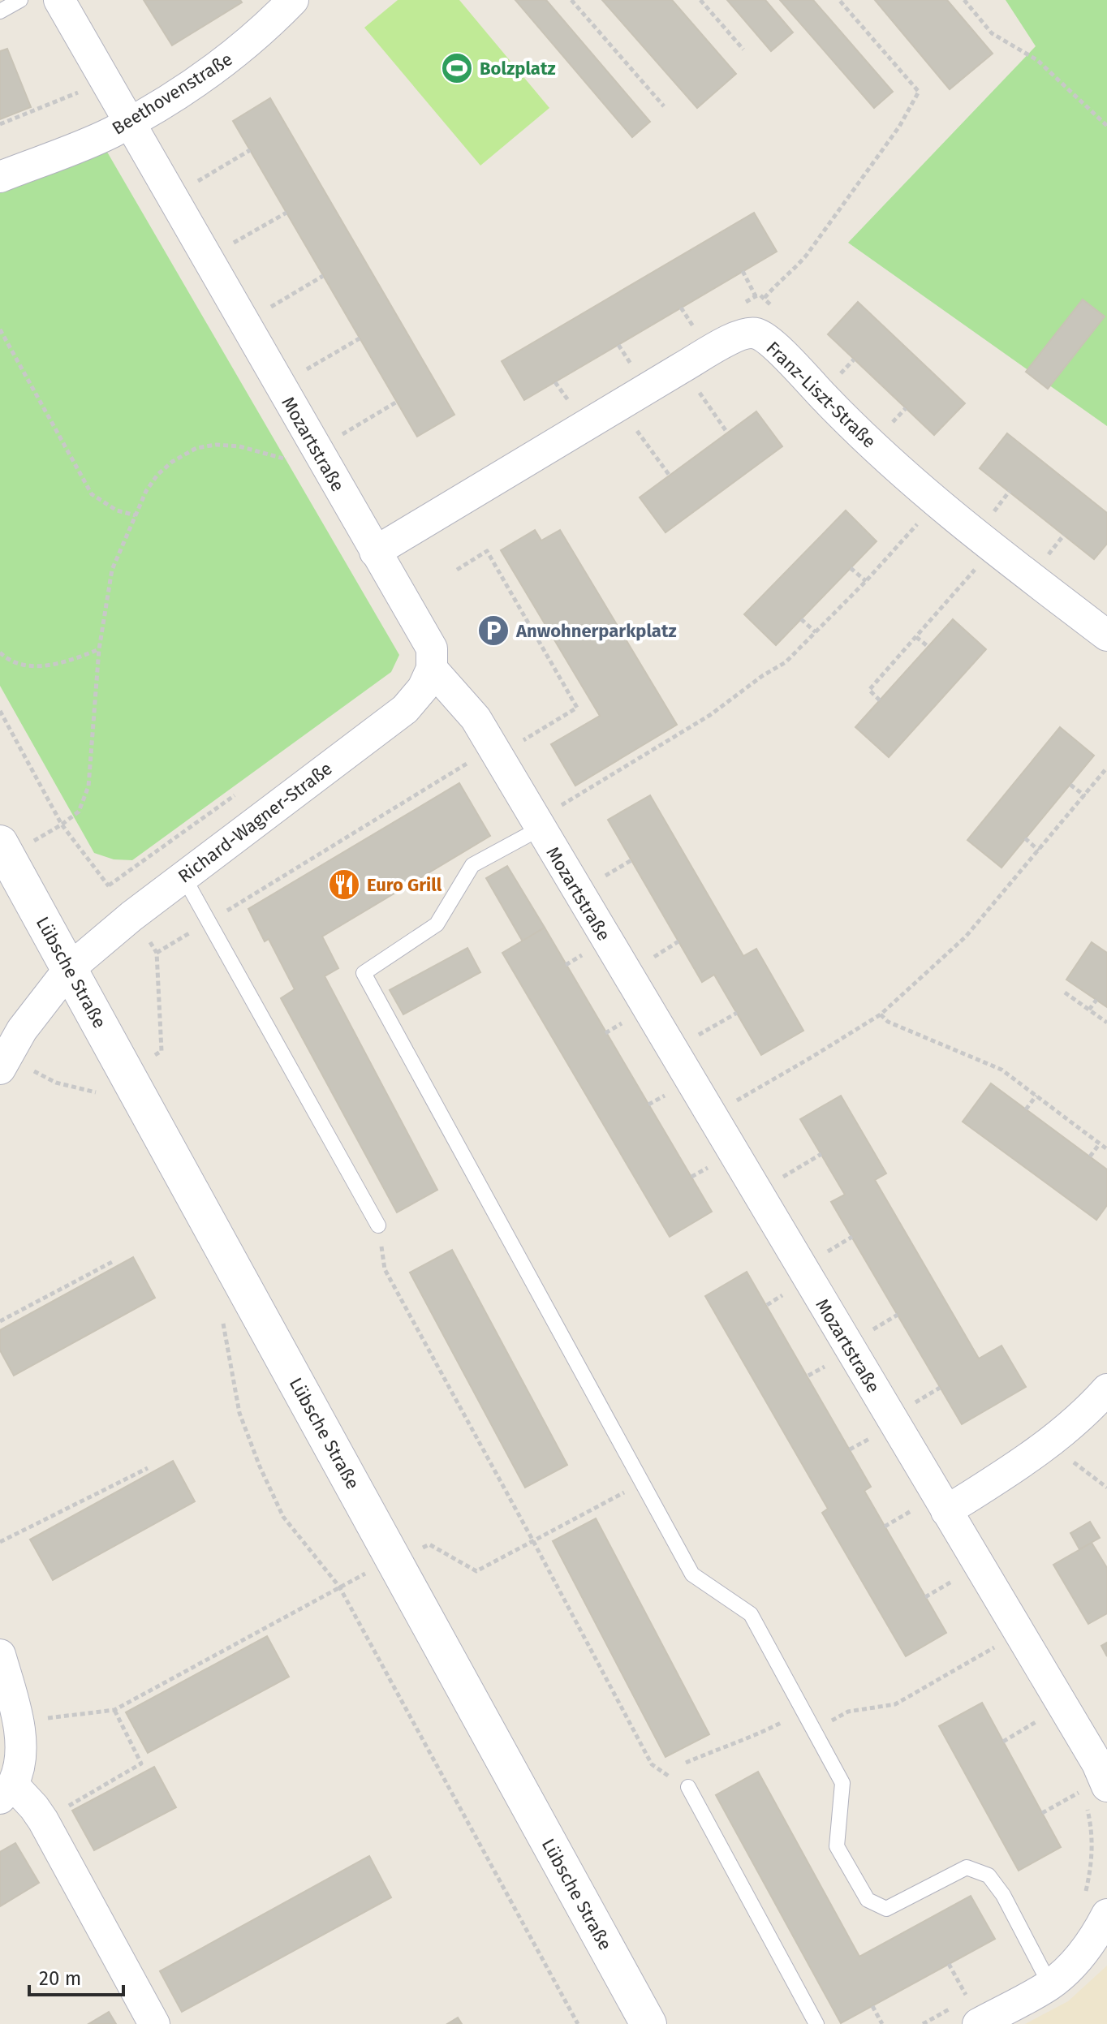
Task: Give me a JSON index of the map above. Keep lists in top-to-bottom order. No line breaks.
{"streets":{"street":["Beethovenstraße","Franz-Liszt-Straße","Mozartstraße","Richard-Wagner-Straße","Lübsche Straße"]},"crossings":[["Beethovenstraße","Mozartstraße"],["Franz-Liszt-Straße","Mozartstraße"],["Mozartstraße","Richard-Wagner-Straße"],["Richard-Wagner-Straße","Lübsche Straße"]],"places":{"sports":["Bolzplatz"],"parking":["Anwohnerparkplatz"],"restaurant":["Euro Grill"]},"scale_bar":"20 m"}
